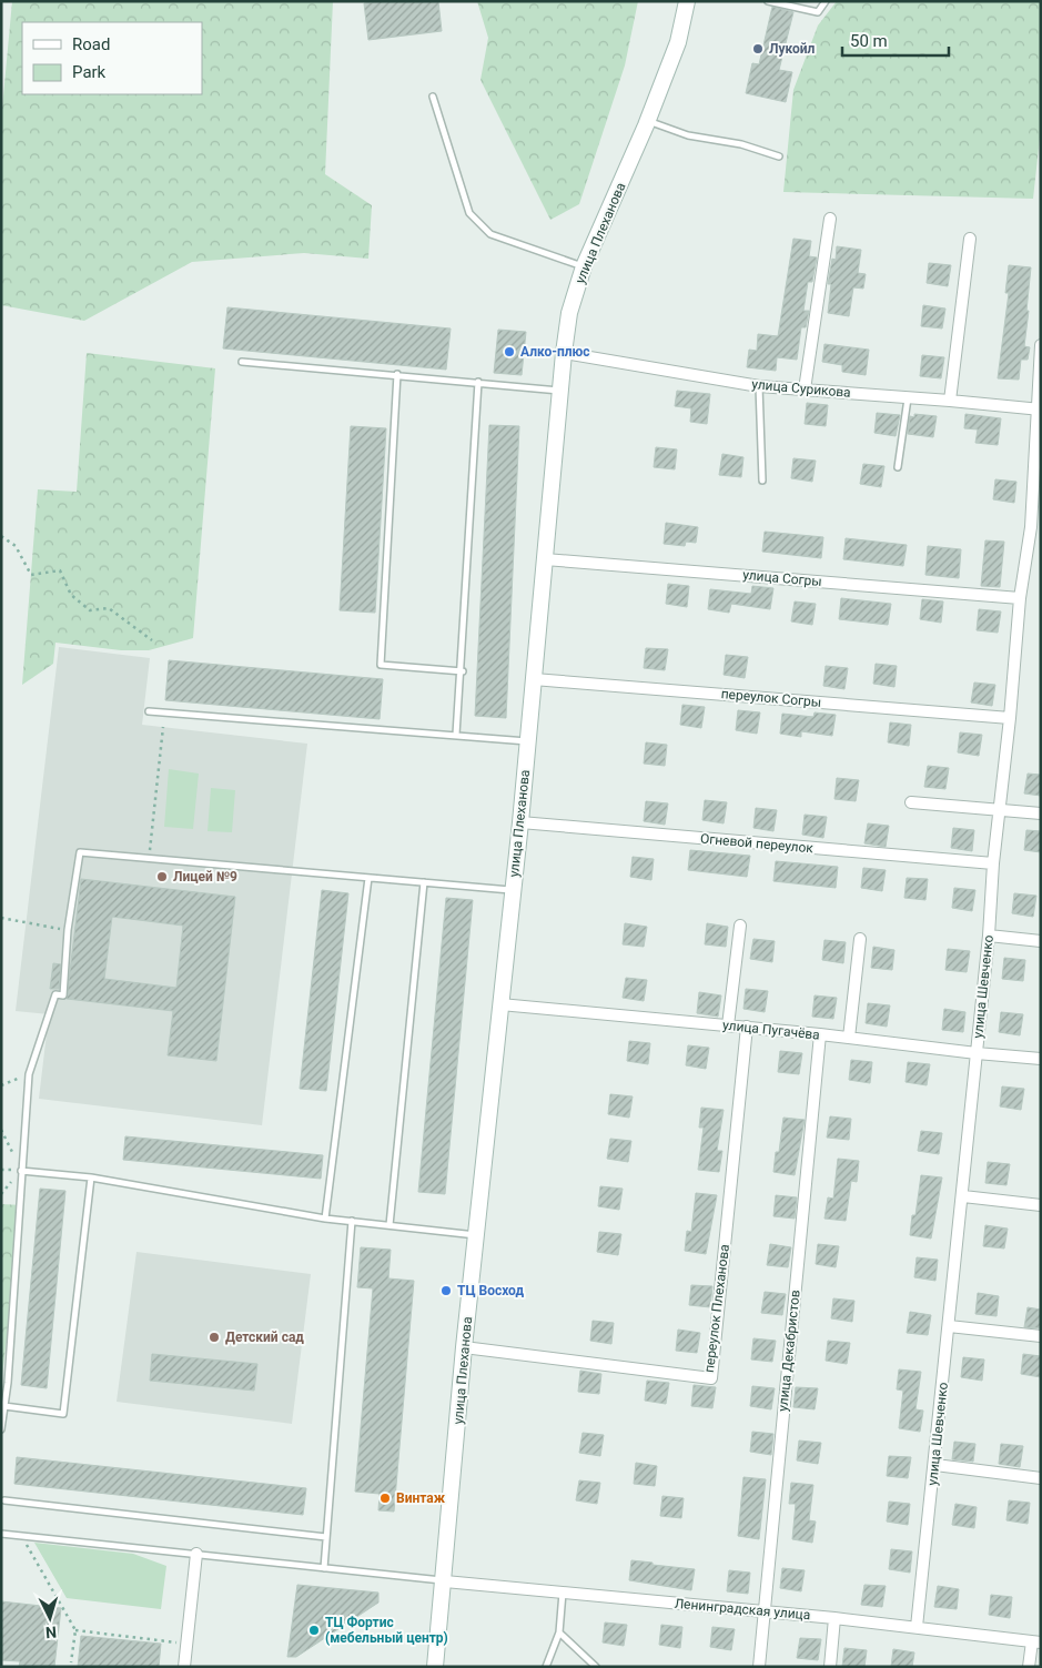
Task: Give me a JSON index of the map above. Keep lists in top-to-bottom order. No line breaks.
{"streets":{"main road":["улица Плеханова"],"street":["улица Сурикова","улица Согры","переулок Согры","Огневой переулок","улица Шевченко","улица Пугачёва","переулок Плеханова","улица Декабристов","Ленинградская улица"]},"crossings":[["улица Плеханова","улица Сурикова"],["улица Плеханова","улица Согры"],["улица Плеханова","переулок Согры"],["улица Плеханова","Огневой переулок"],["улица Плеханова","улица Пугачёва"],["улица Плеханова","переулок Плеханова"],["улица Плеханова","Ленинградская улица"],["улица Сурикова","улица Шевченко"],["улица Согры","улица Шевченко"],["переулок Согры","улица Шевченко"],["Огневой переулок","улица Шевченко"],["улица Шевченко","улица Пугачёва"],["улица Шевченко","Ленинградская улица"],["улица Пугачёва","переулок Плеханова"],["улица Пугачёва","улица Декабристов"],["улица Декабристов","Ленинградская улица"]],"places":["Лукойл","Алко-плюс","Лицей №9","ТЦ Восход","Детский сад","Винтаж","ТЦ Фортис (мебельный центр)"],"legend":["Road","Park"],"scale_bar":"50 m","north":"bottom"}
